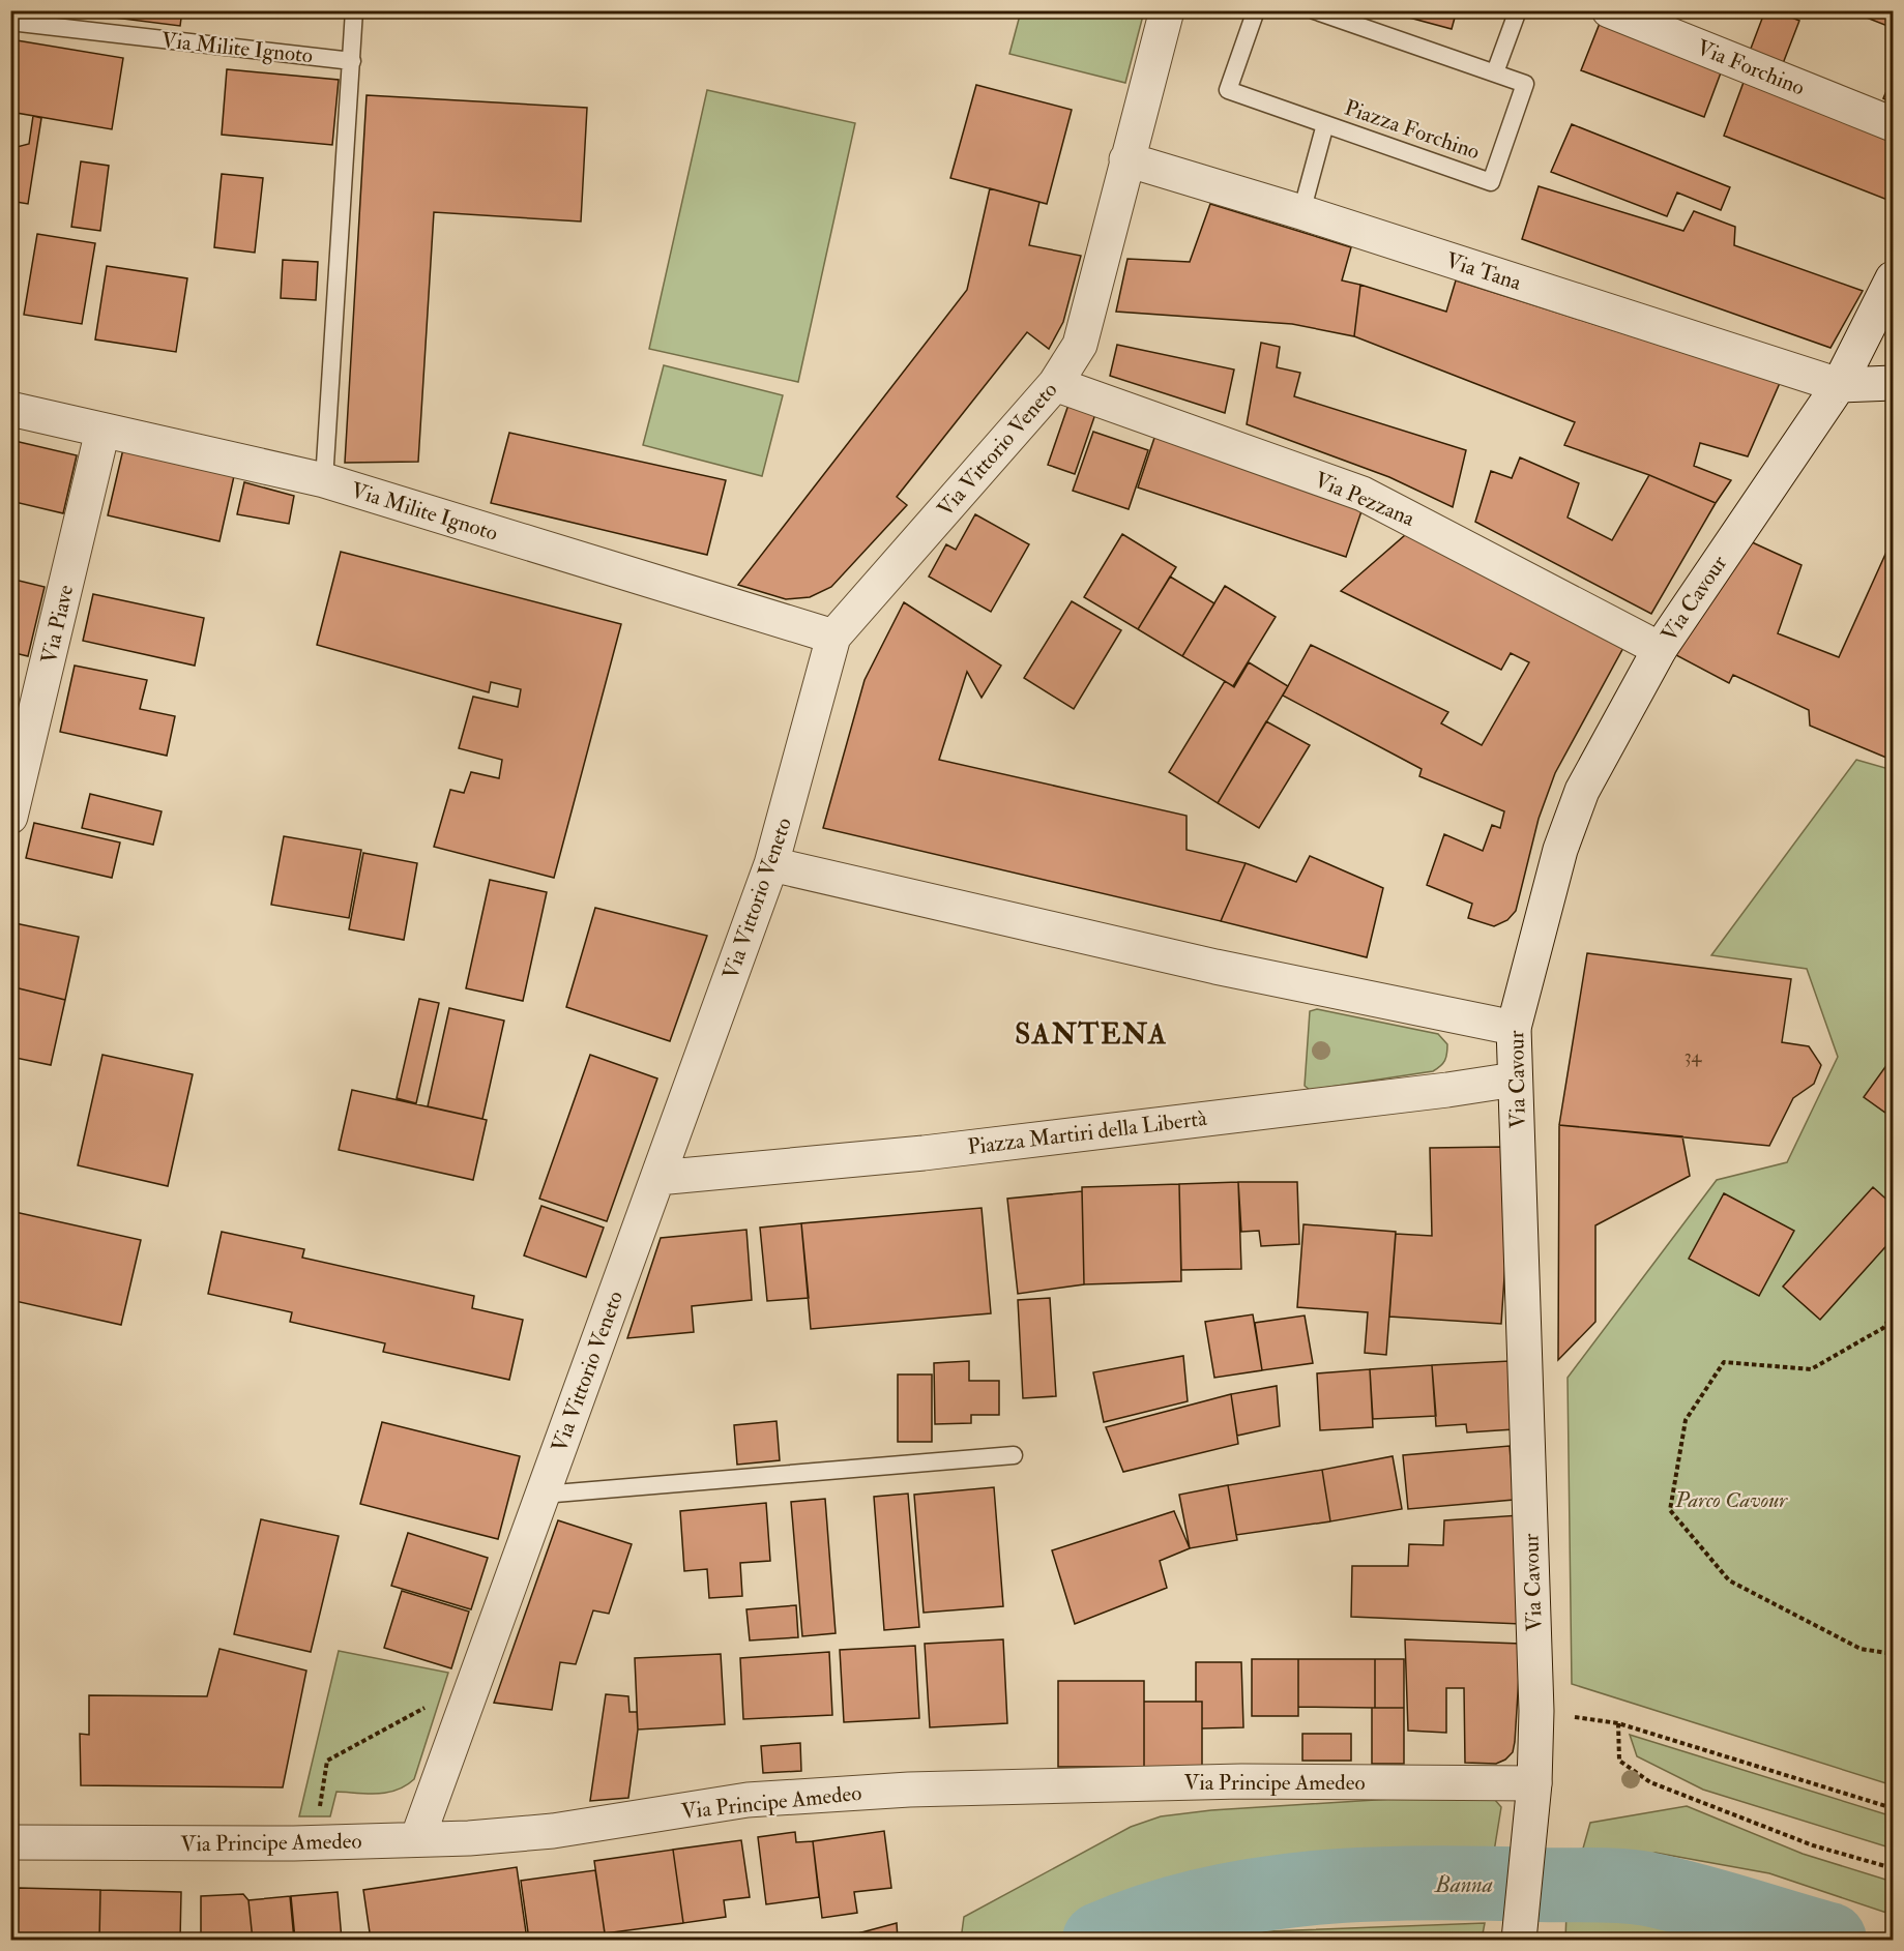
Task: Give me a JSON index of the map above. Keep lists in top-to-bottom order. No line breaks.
{"streets":{"street":["Via Milite Ignoto","Via Forchino","Via Tana","Via Vittorio Veneto","Via Pezzana","Via Cavour","Via Piave","Piazza Martiri della Libertà","Via Principe Amedeo"],"lane":["Piazza Forchino"]},"crossings":[["Via Milite Ignoto","Via Vittorio Veneto"],["Via Milite Ignoto","Via Piave"],["Piazza Forchino","Via Tana"],["Via Tana","Via Vittorio Veneto"],["Via Tana","Via Cavour"],["Via Vittorio Veneto","Via Pezzana"],["Via Vittorio Veneto","Piazza Martiri della Libertà"],["Via Vittorio Veneto","Via Principe Amedeo"],["Via Pezzana","Via Cavour"],["Via Cavour","Piazza Martiri della Libertà"],["Via Cavour","Via Principe Amedeo"]],"districts":["SANTENA"],"water":["Banna"],"parks":["Parco Cavour"],"house_numbers":["34"]}
